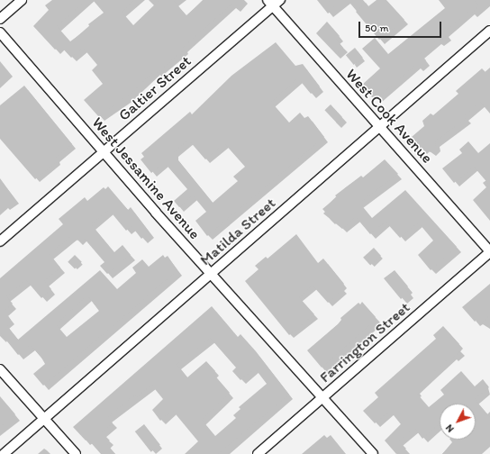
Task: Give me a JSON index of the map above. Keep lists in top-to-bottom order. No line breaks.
{"streets":{"street":["Galtier Street","West Cook Avenue","West Jessamine Avenue","Matilda Street","Farrington Street"]},"crossings":[["Galtier Street","West Cook Avenue"],["Galtier Street","West Jessamine Avenue"],["West Cook Avenue","Matilda Street"],["West Cook Avenue","Farrington Street"],["West Jessamine Avenue","Matilda Street"],["West Jessamine Avenue","Farrington Street"]],"scale_bar":"50 m","north":"bottom left"}
